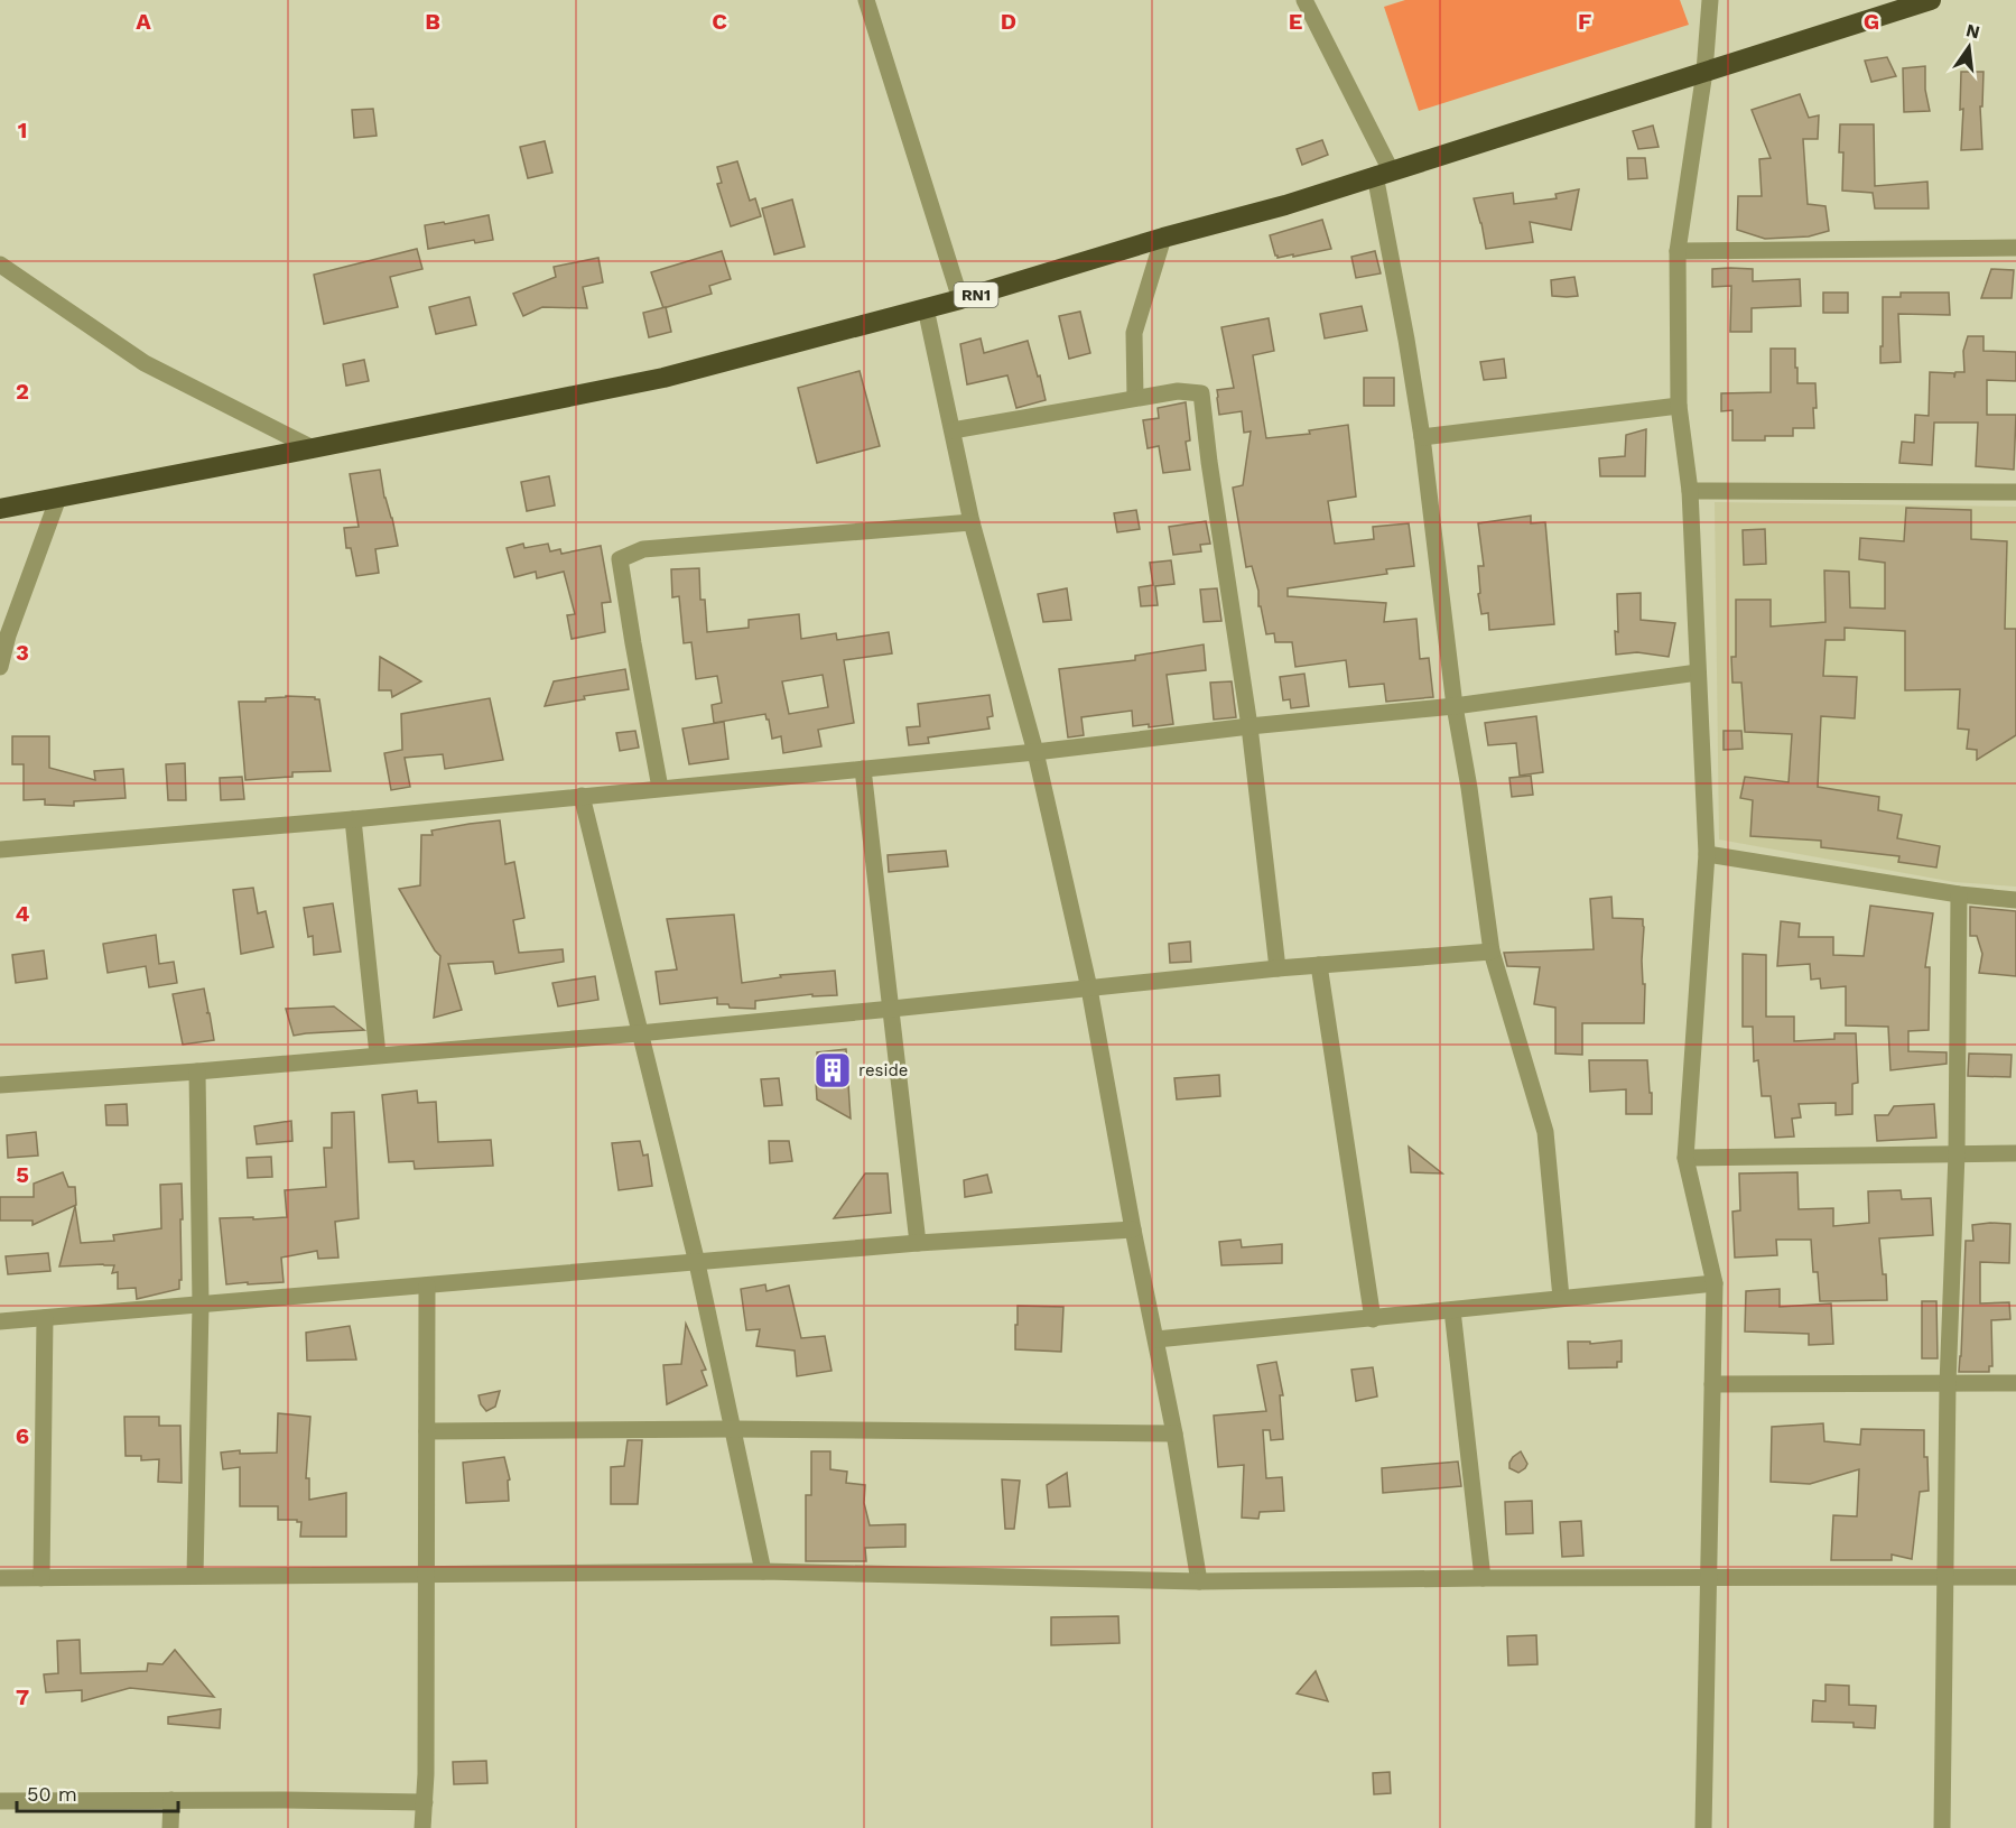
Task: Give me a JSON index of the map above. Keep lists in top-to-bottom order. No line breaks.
{"streets":{"highway":["RN1"]},"places":{"building":["reside"]},"scale_bar":"50 m","north":"top","grid":{"columns":["A","B","C","D","E","F","G"],"rows":["1","2","3","4","5","6","7"]}}
